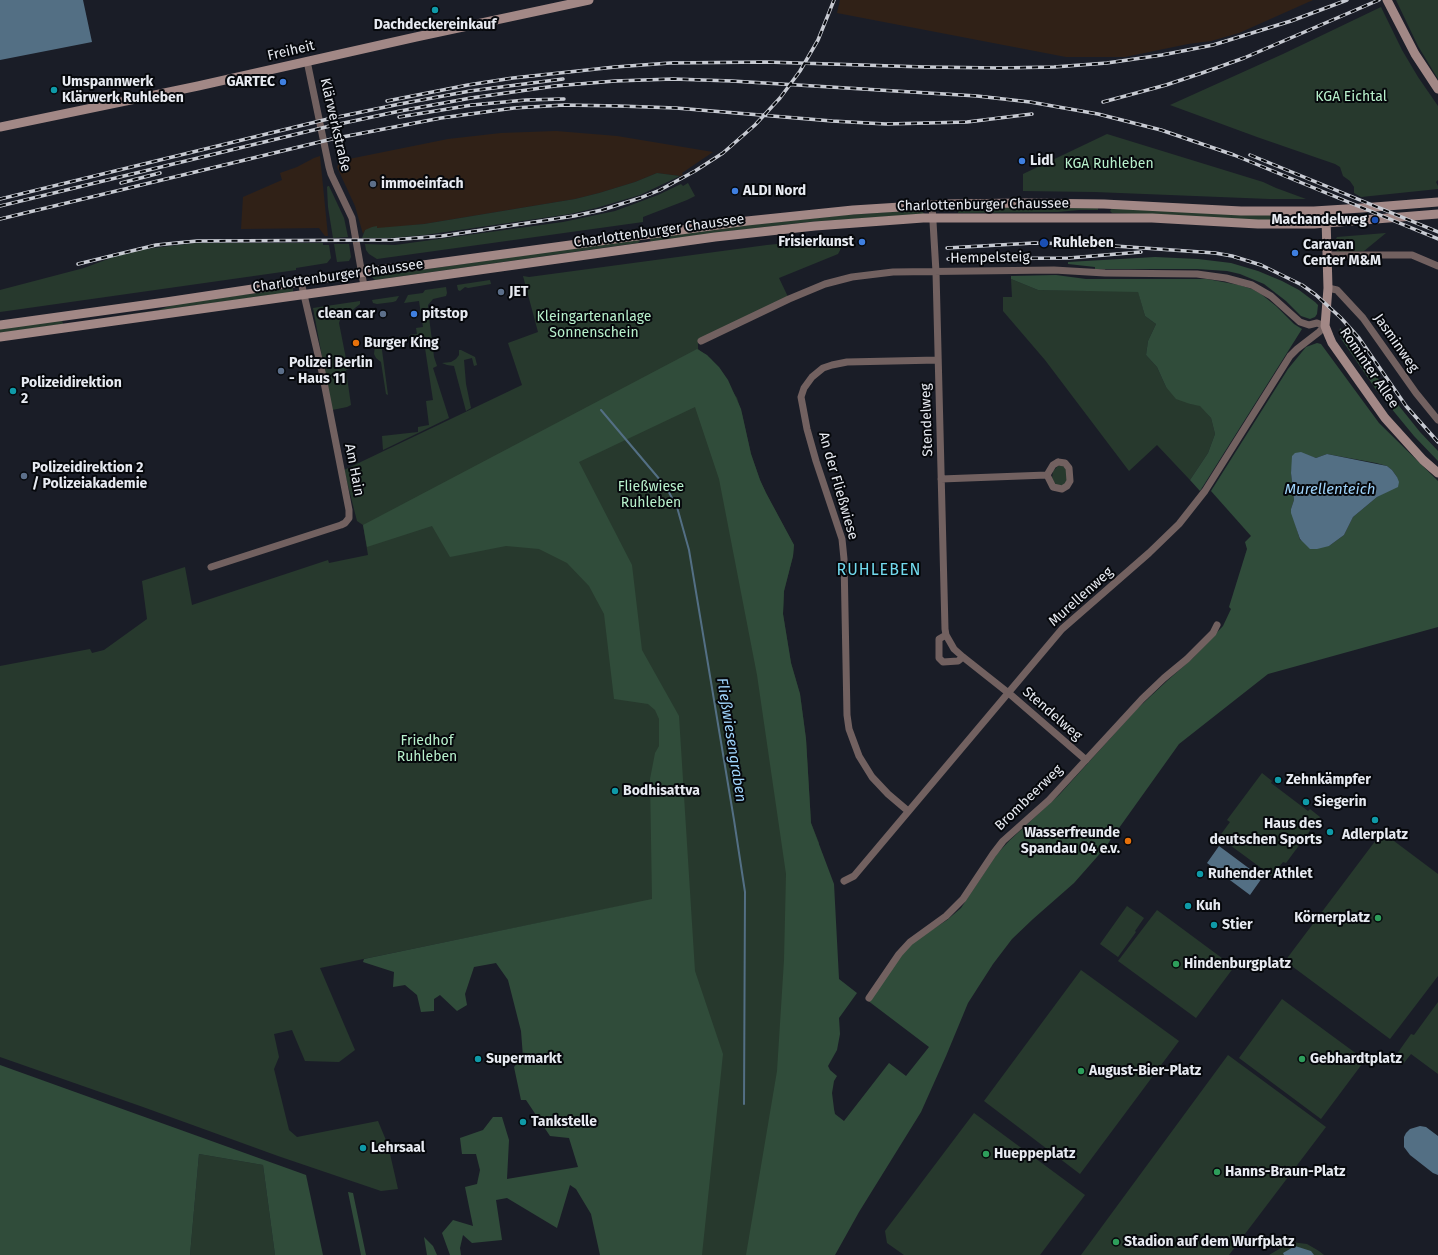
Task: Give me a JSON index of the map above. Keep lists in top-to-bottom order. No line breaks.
{"streets":{"main road":["Freiheit","Charlottenburger Chaussee","Rominter Allee"],"street":["Klärwerkstraße","Hempelsteig","Jasminweg","Stendelweg","Am Hain","An der Fließwiese","Murellenweg","Brombeerweg"]},"crossings":[["Freiheit","Klärwerkstraße"],["Klärwerkstraße","Charlottenburger Chaussee"],["Charlottenburger Chaussee","Rominter Allee"],["Charlottenburger Chaussee","Stendelweg"],["Charlottenburger Chaussee","Am Hain"],["Hempelsteig","Rominter Allee"],["Hempelsteig","Stendelweg"],["Hempelsteig","Murellenweg"],["Jasminweg","Rominter Allee"],["Rominter Allee","Murellenweg"],["Stendelweg","An der Fließwiese"],["Stendelweg","Murellenweg"],["Stendelweg","Brombeerweg"],["An der Fließwiese","Murellenweg"]],"districts":["RUHLEBEN"],"water":["Murellenteich","Fließwiesengraben"],"parks":["KGA Eichtal","KGA Ruhleben","Kleingartenanlage Sonnenschein","Fließwiese Ruhleben","Friedhof Ruhleben"],"places":["Dachdeckereinkauf","GARTEC","Umspannwerk Klärwerk Ruhleben","Lidl","immoeinfach","ALDI Nord","Machandelweg","Frisierkunst","Ruhleben","Caravan Center M&M","JET","clean car","pitstop","Burger King","Polizei Berlin - Haus 11","Polizeidirektion 2","Polizeidirektion 2 / Polizeiakademie","Zehnkämpfer","Bodhisattva","Siegerin","Adlerplatz","Haus des deutschen Sports","Wasserfreunde Spandau 04 e.v.","Ruhender Athlet","Kuh","Körnerplatz","Stier","Hindenburgplatz","Supermarkt","Gebhardtplatz","August-Bier-Platz","Tankstelle","Lehrsaal","Hueppeplatz","Hanns-Braun-Platz","Stadion auf dem Wurfplatz"]}
